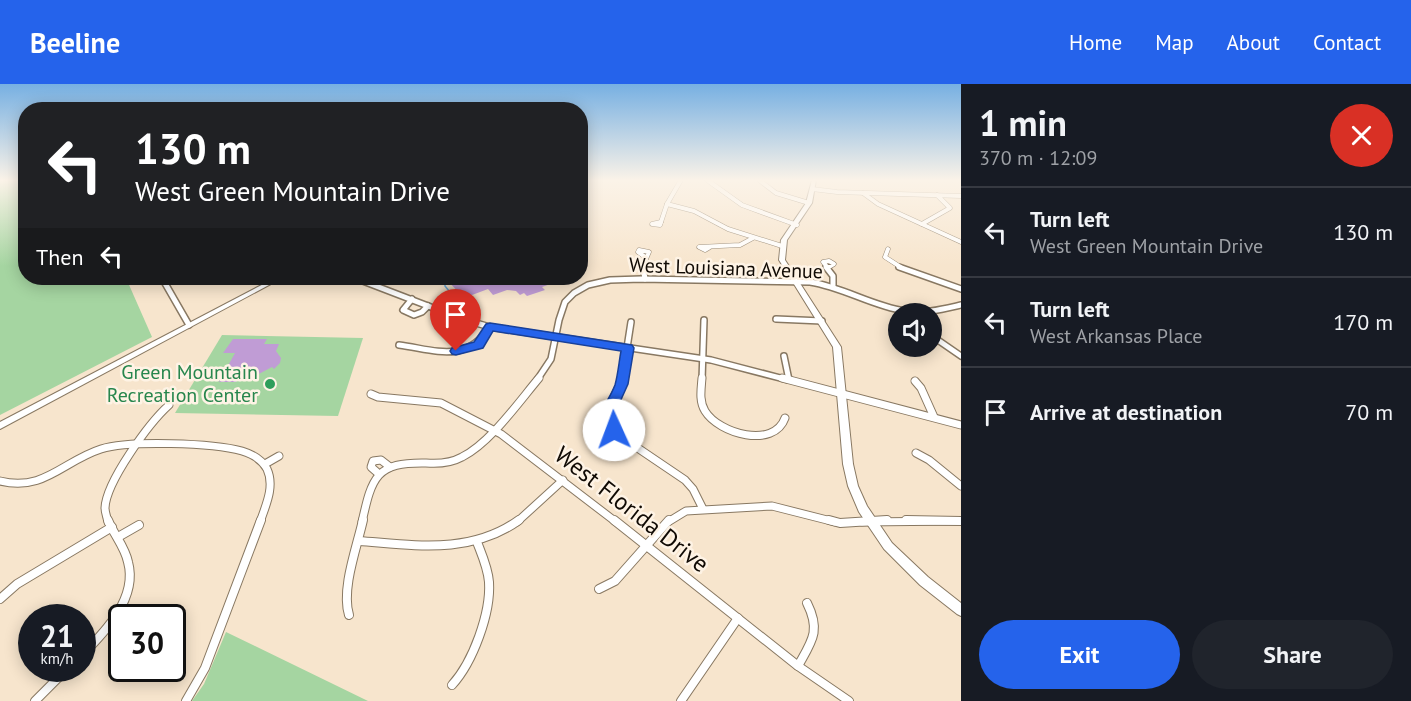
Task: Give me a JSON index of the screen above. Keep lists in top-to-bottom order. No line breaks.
{"streets":{"street":["West Louisiana Avenue","West Florida Drive"]},"crossings":[["West Louisiana Avenue","West Florida Drive"]],"places":["Green Mountain Recreation Center"],"page":{"header":"Beeline","nav":["Home","Map","About","Contact"],"heading":["1 min","370 m · 12:09"],"turn":["130 m","West Green Mountain Drive"],"list":[{"name":"Turn left","note":"West Green Mountain Drive","value":"130 m"},{"name":"Turn left","note":"West Arkansas Place","value":"170 m"},{"name":"Arrive at destination","value":"70 m"}],"then":"Then","speed":"21 km/h","limit":"30","buttons":["Exit","Share"]}}
